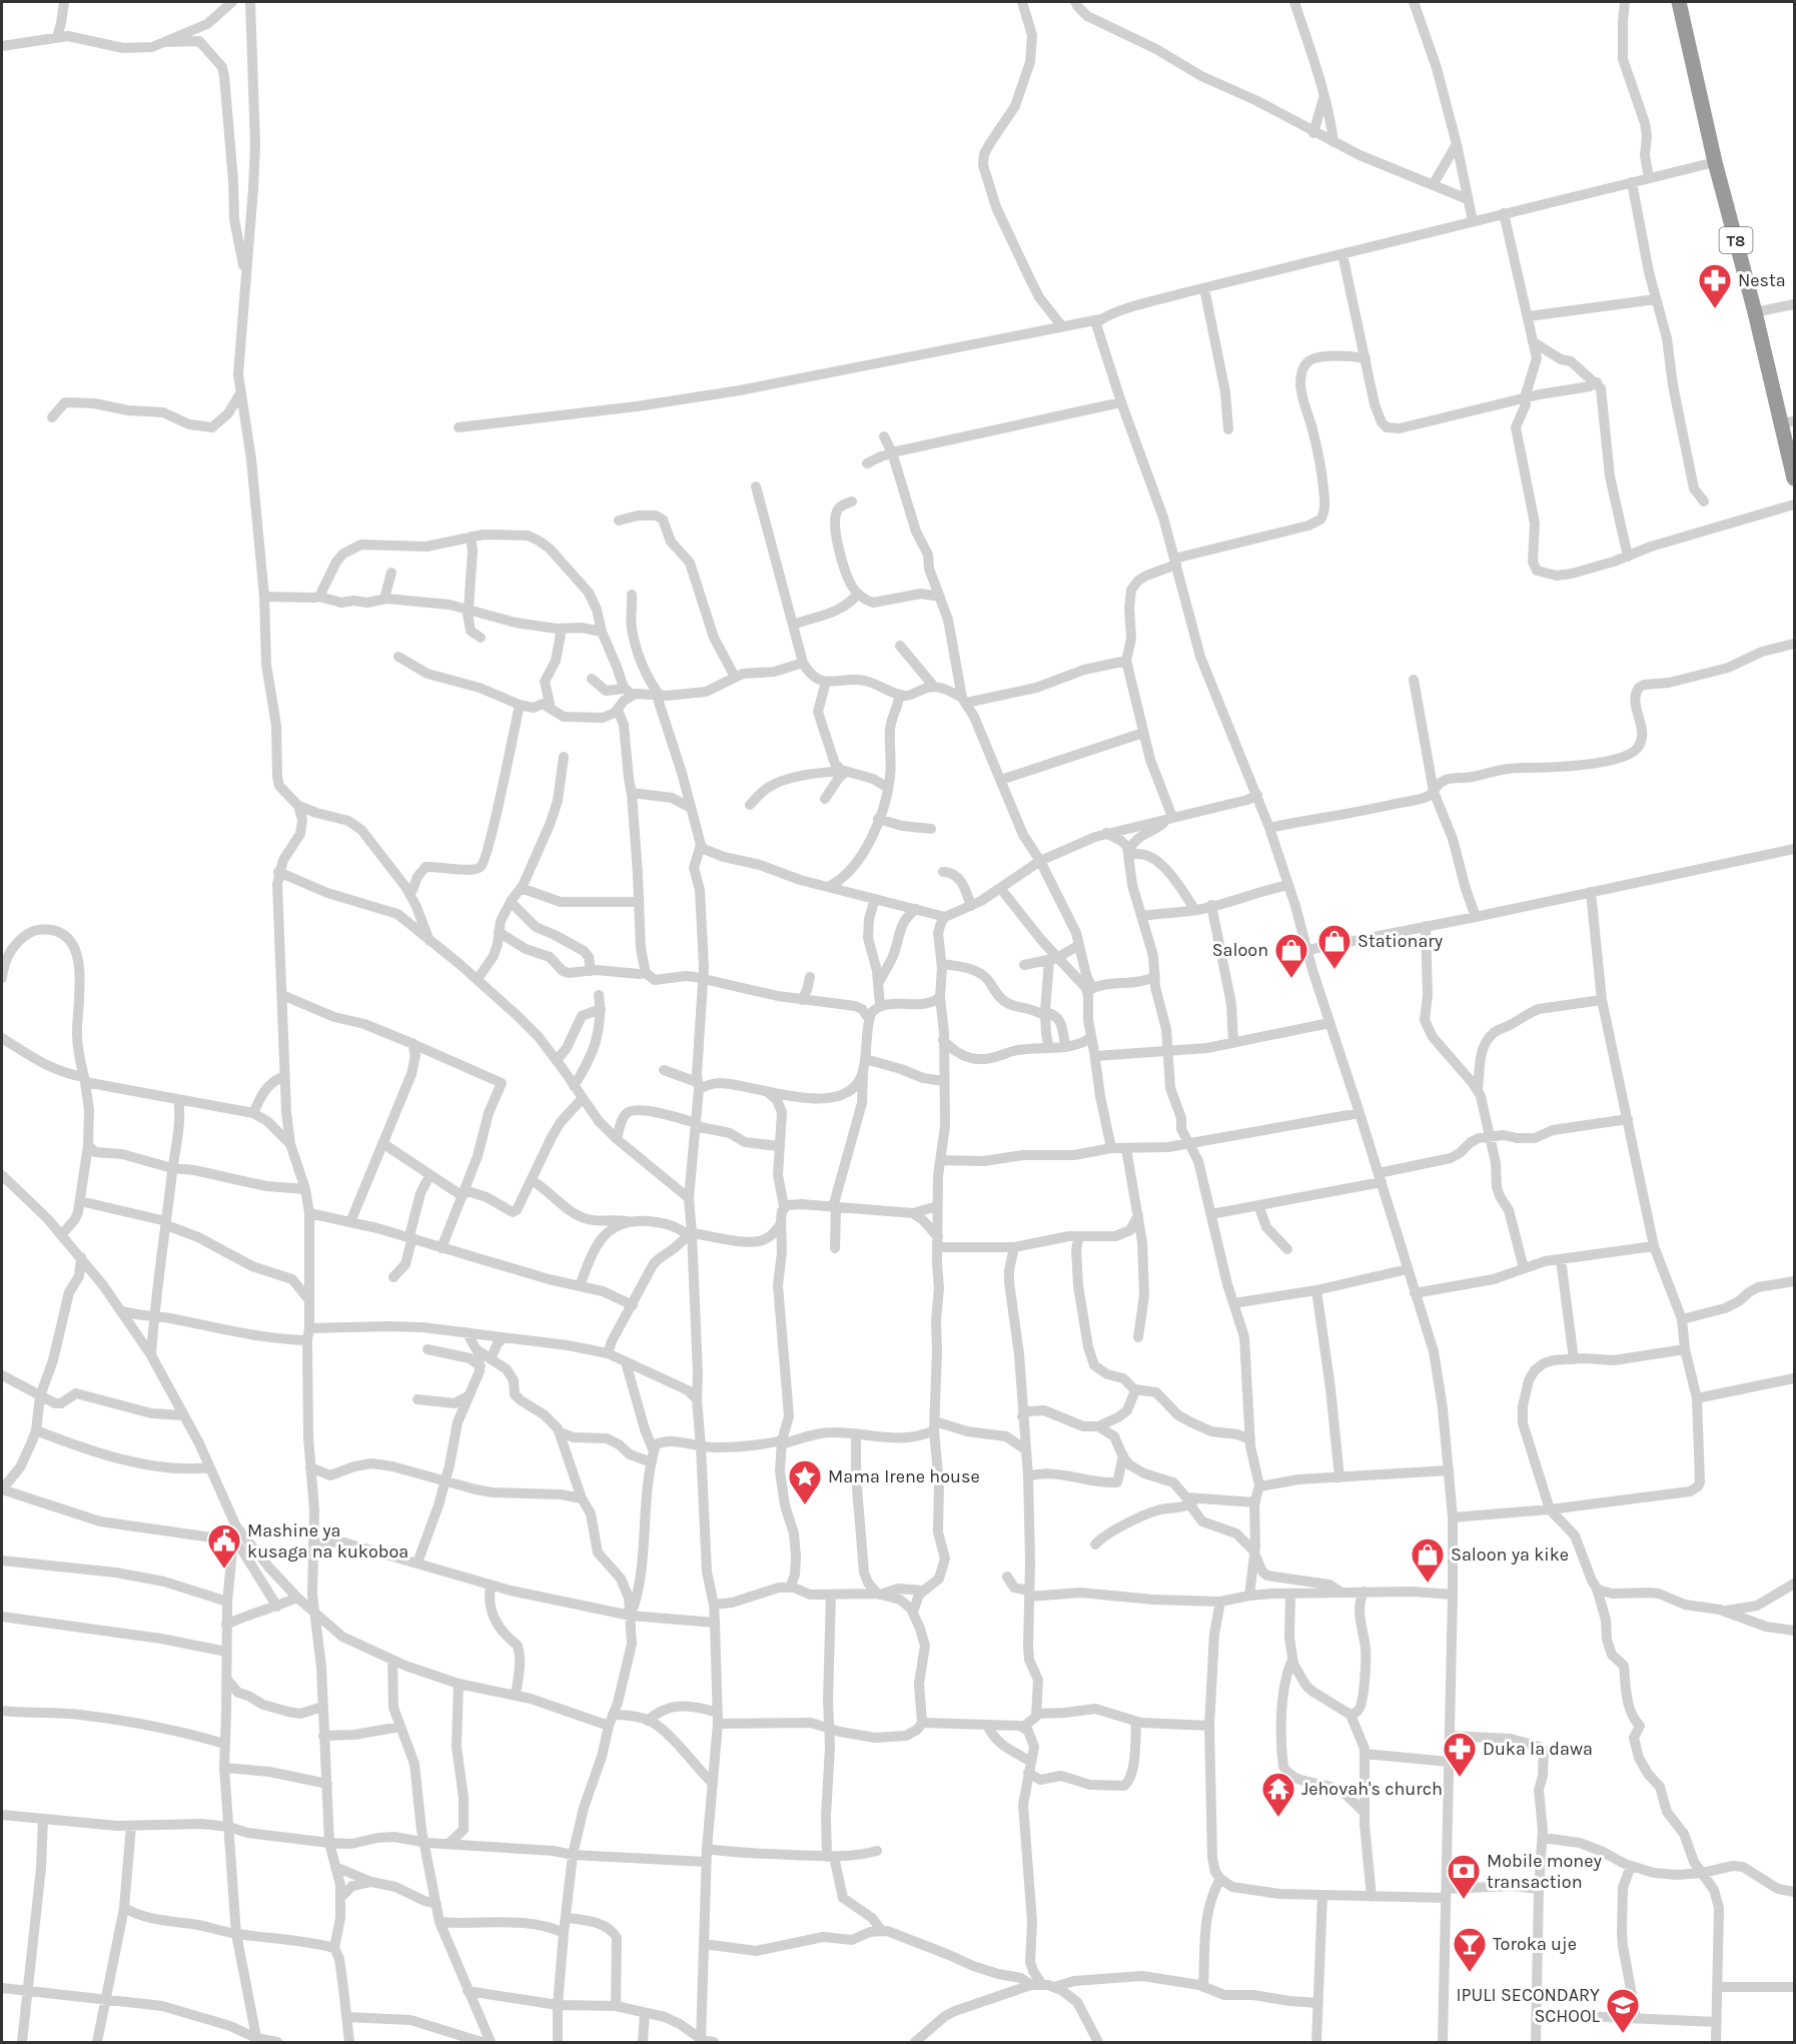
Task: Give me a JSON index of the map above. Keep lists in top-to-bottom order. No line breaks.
{"streets":{"highway":["T8"]},"places":{"pharmacy":["Nesta","Duka la dawa"],"shop":["Stationary","Saloon","Saloon ya kike"],"place":["Mama Irene house"],"public building":["Mashine ya kusaga na kukoboa"],"temple":["Jehovah's church"],"bank":["Mobile money transaction"],"bar":["Toroka uje"],"school or university":["IPULI SECONDARY SCHOOL"]}}
